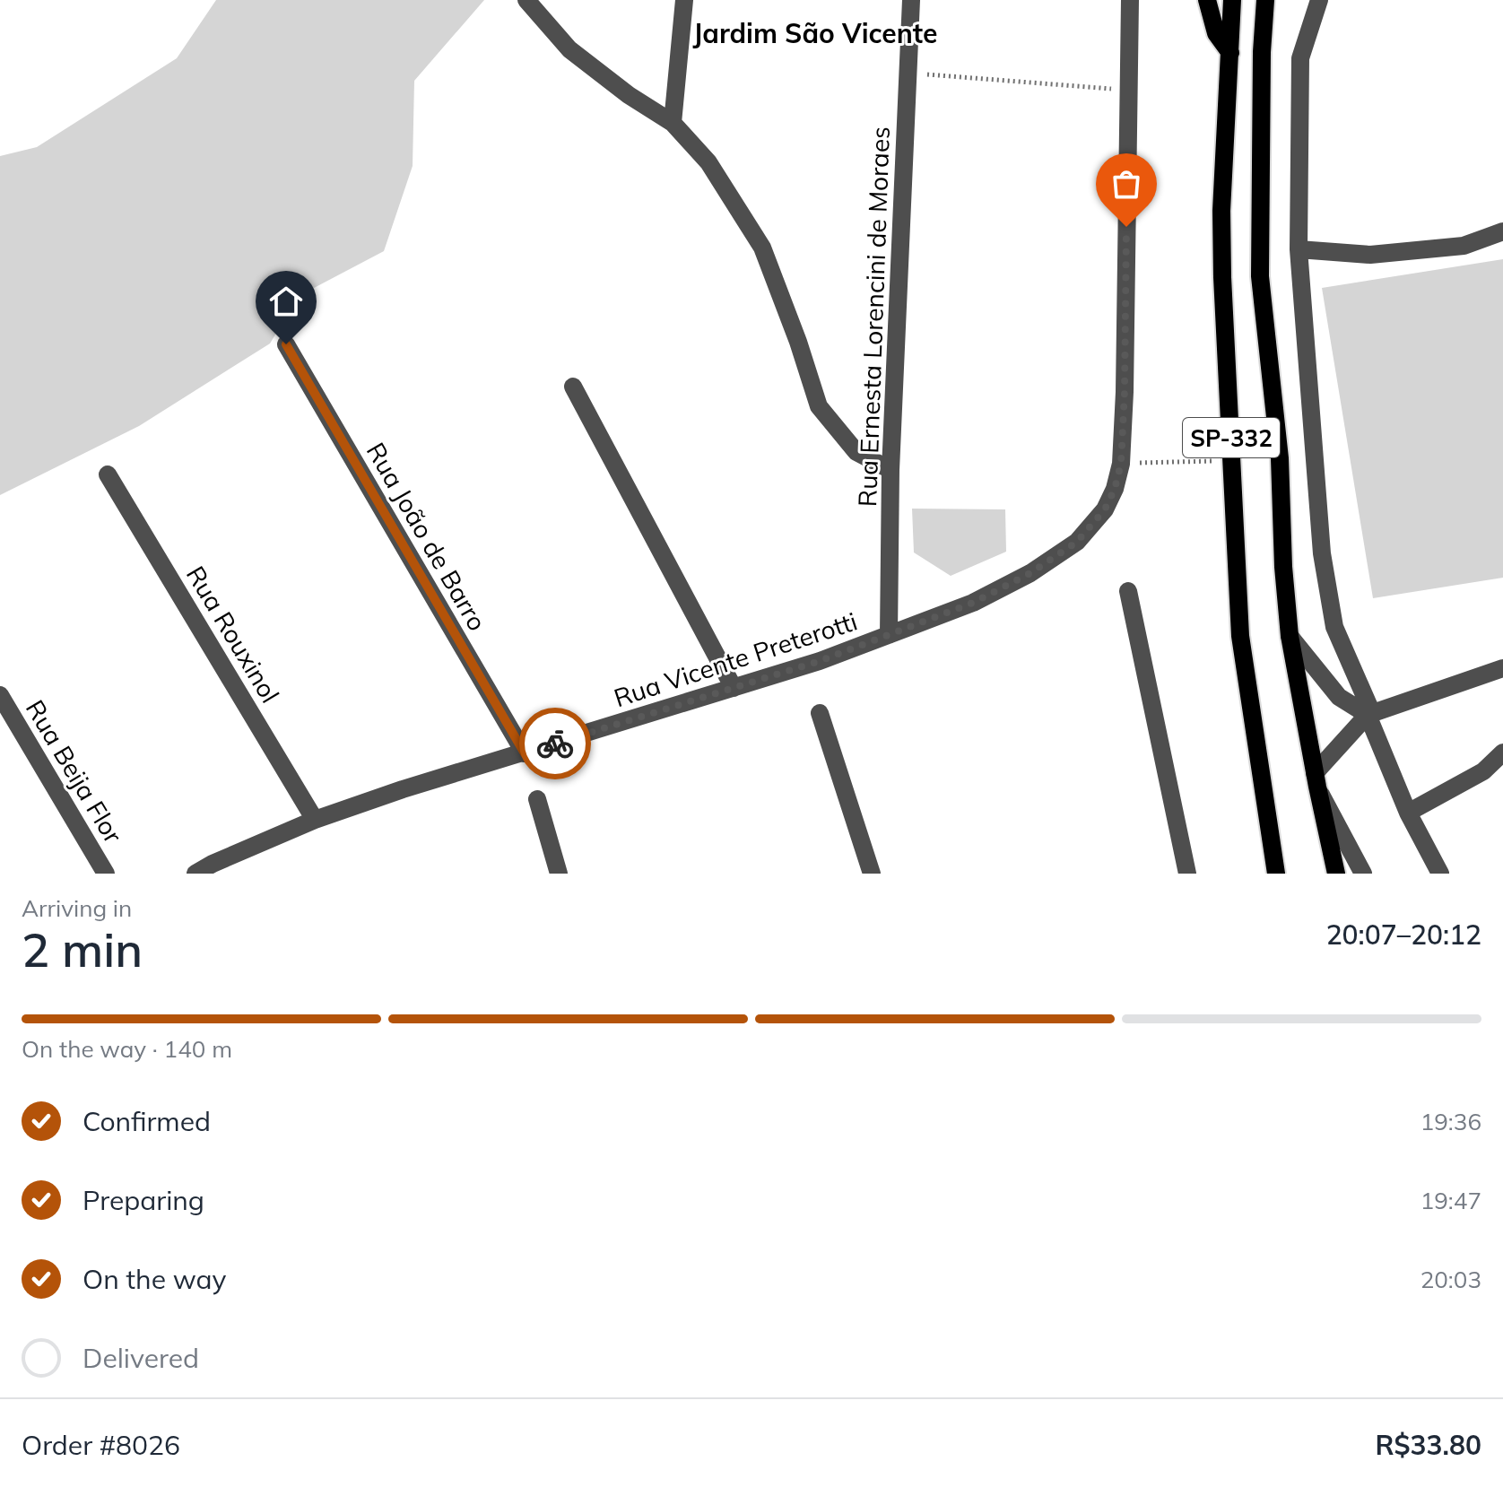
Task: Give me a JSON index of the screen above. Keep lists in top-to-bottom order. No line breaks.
{"streets":{"main road":["SP-332"],"street":["Rua Ernesta Lorencini de Moraes","Rua João de Barro","Rua Rouxinol","Rua Vicente Preterotti","Rua Beija Flor"]},"crossings":[["Rua Ernesta Lorencini de Moraes","Rua Vicente Preterotti"],["Rua João de Barro","Rua Vicente Preterotti"],["Rua Rouxinol","Rua Vicente Preterotti"]],"districts":["Jardim São Vicente"],"page":{"heading":["2 min","Arriving in","20:07–20:12"],"panel":["Order #8026","R$33.80"],"bar":"On the way · 140 m","list":[["Confirmed","19:36"],["Preparing","19:47"],["On the way","20:03"],"Delivered"]}}
